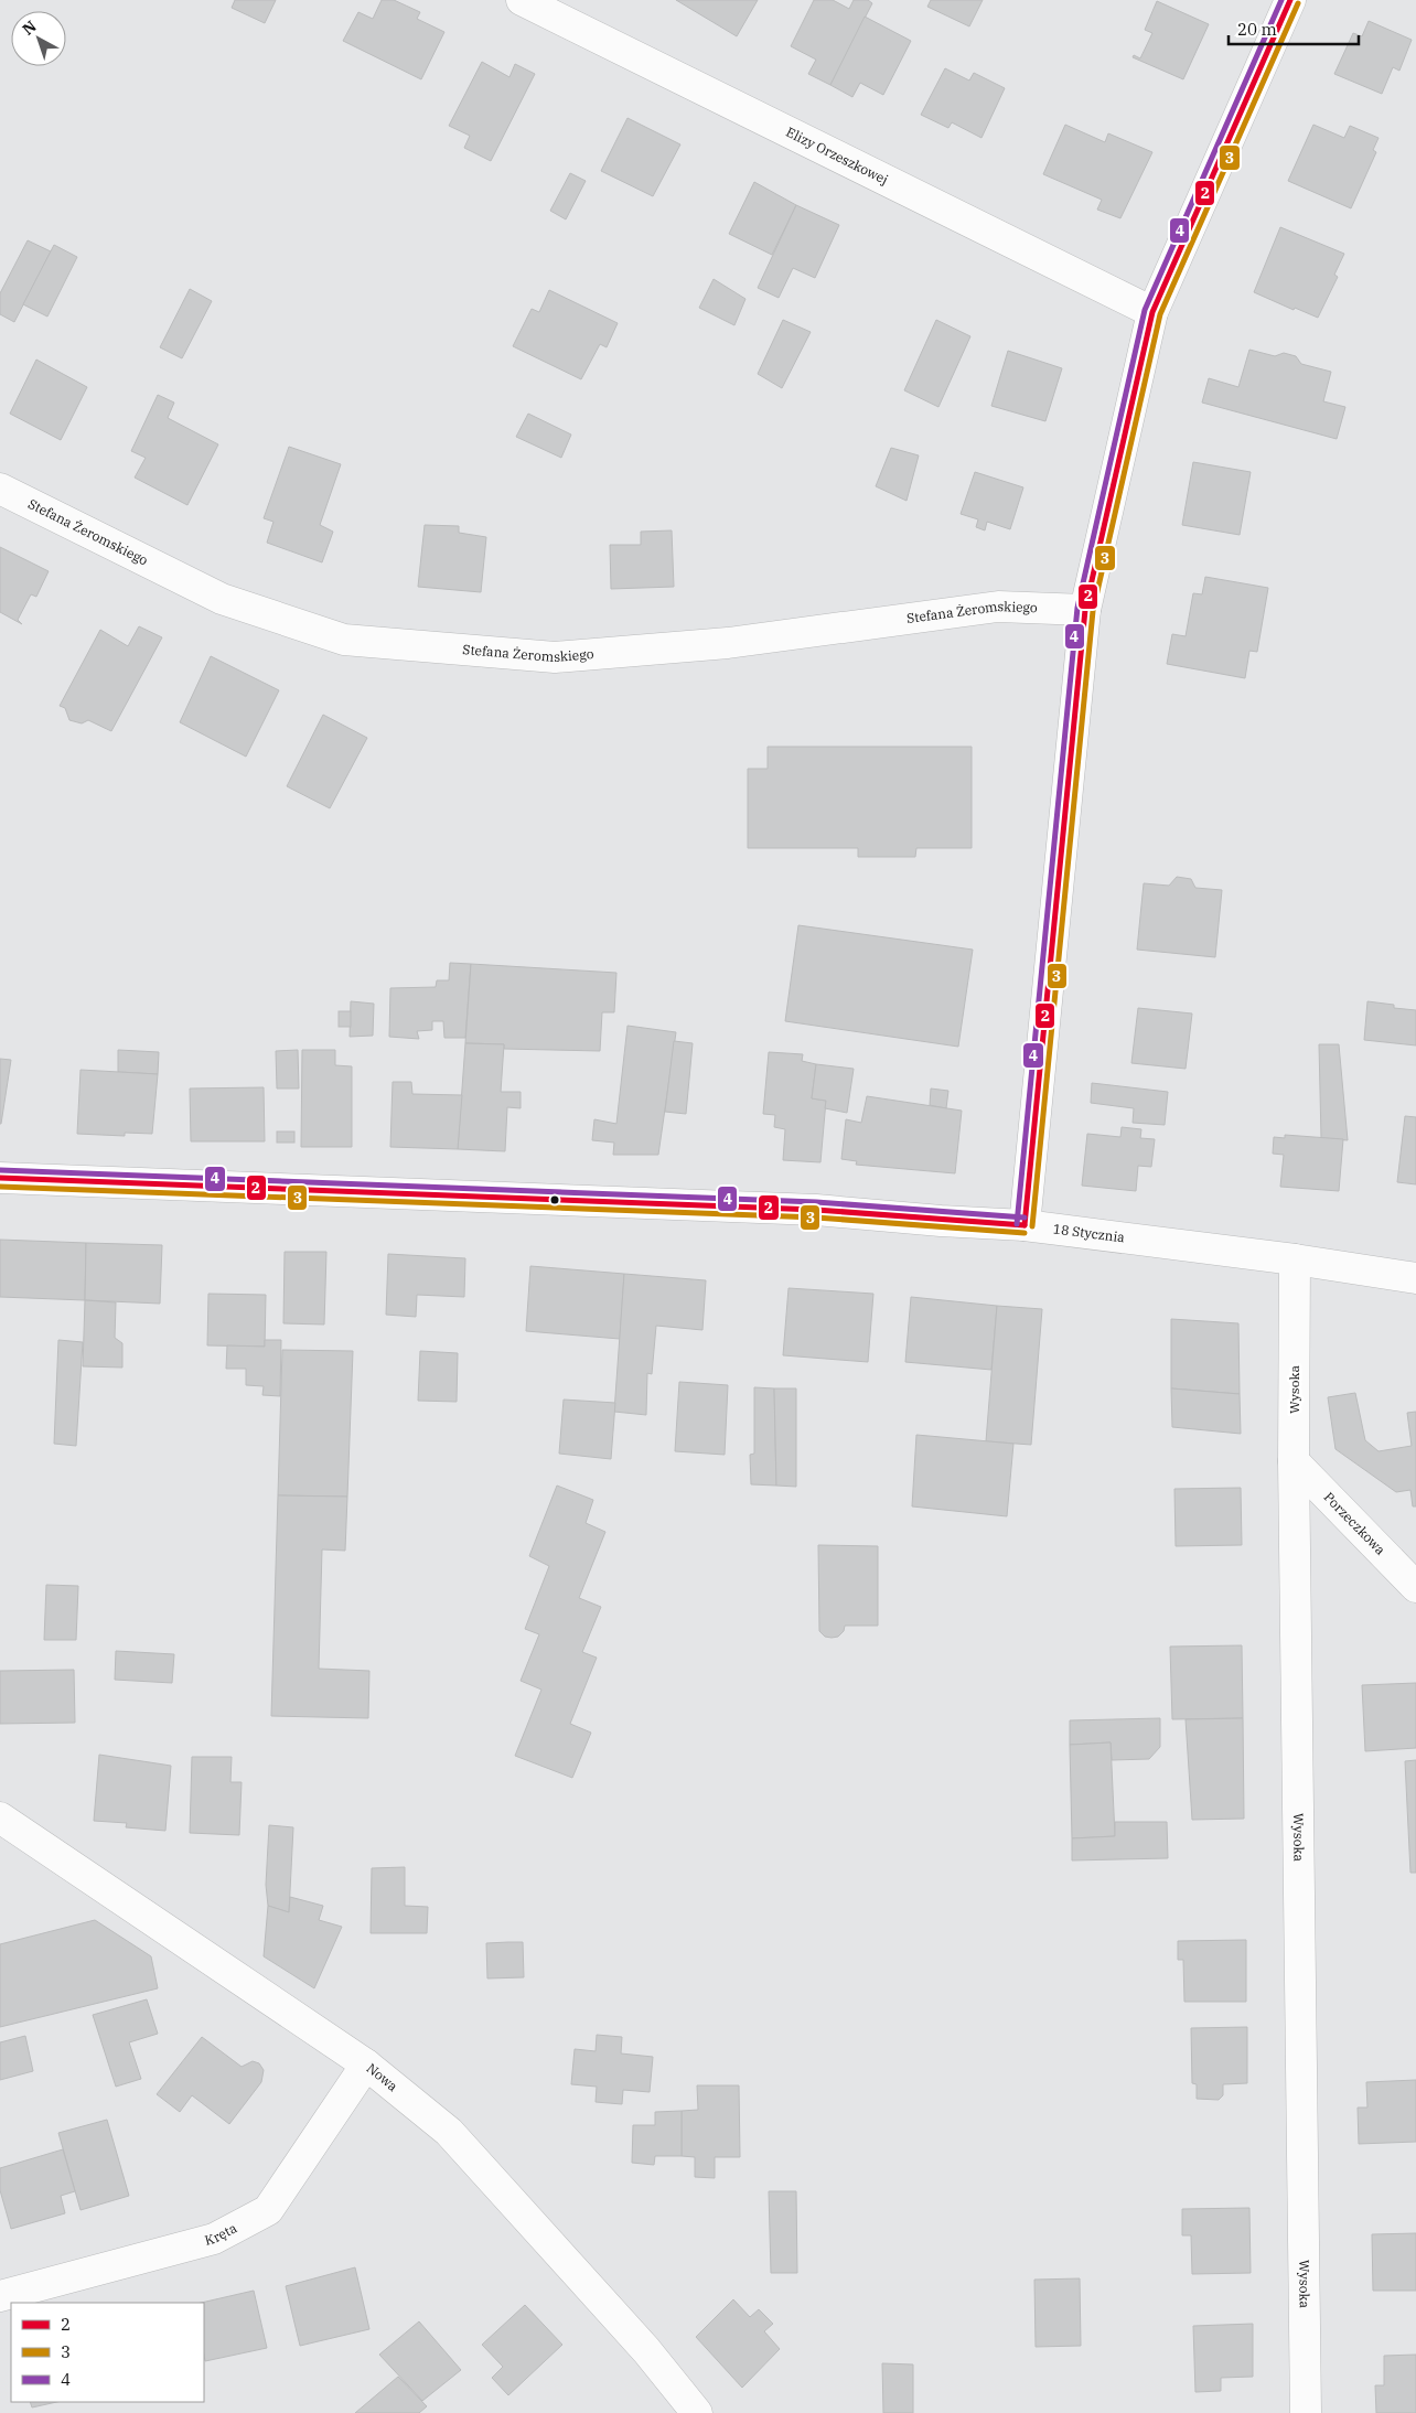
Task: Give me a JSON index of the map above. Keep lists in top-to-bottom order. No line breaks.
{"streets":{"street":["Elizy Orzeszkowej","Stefana Żeromskiego","18 Stycznia","Wysoka","Porzeczkowa","Nowa","Kręta"]},"crossings":[["18 Stycznia","Wysoka"],["Wysoka","Porzeczkowa"],["Nowa","Kręta"]],"lines":["transit line 2","transit line 4","transit line 3"],"legend":["2","3","4"],"scale_bar":"20 m","north":"top left"}
